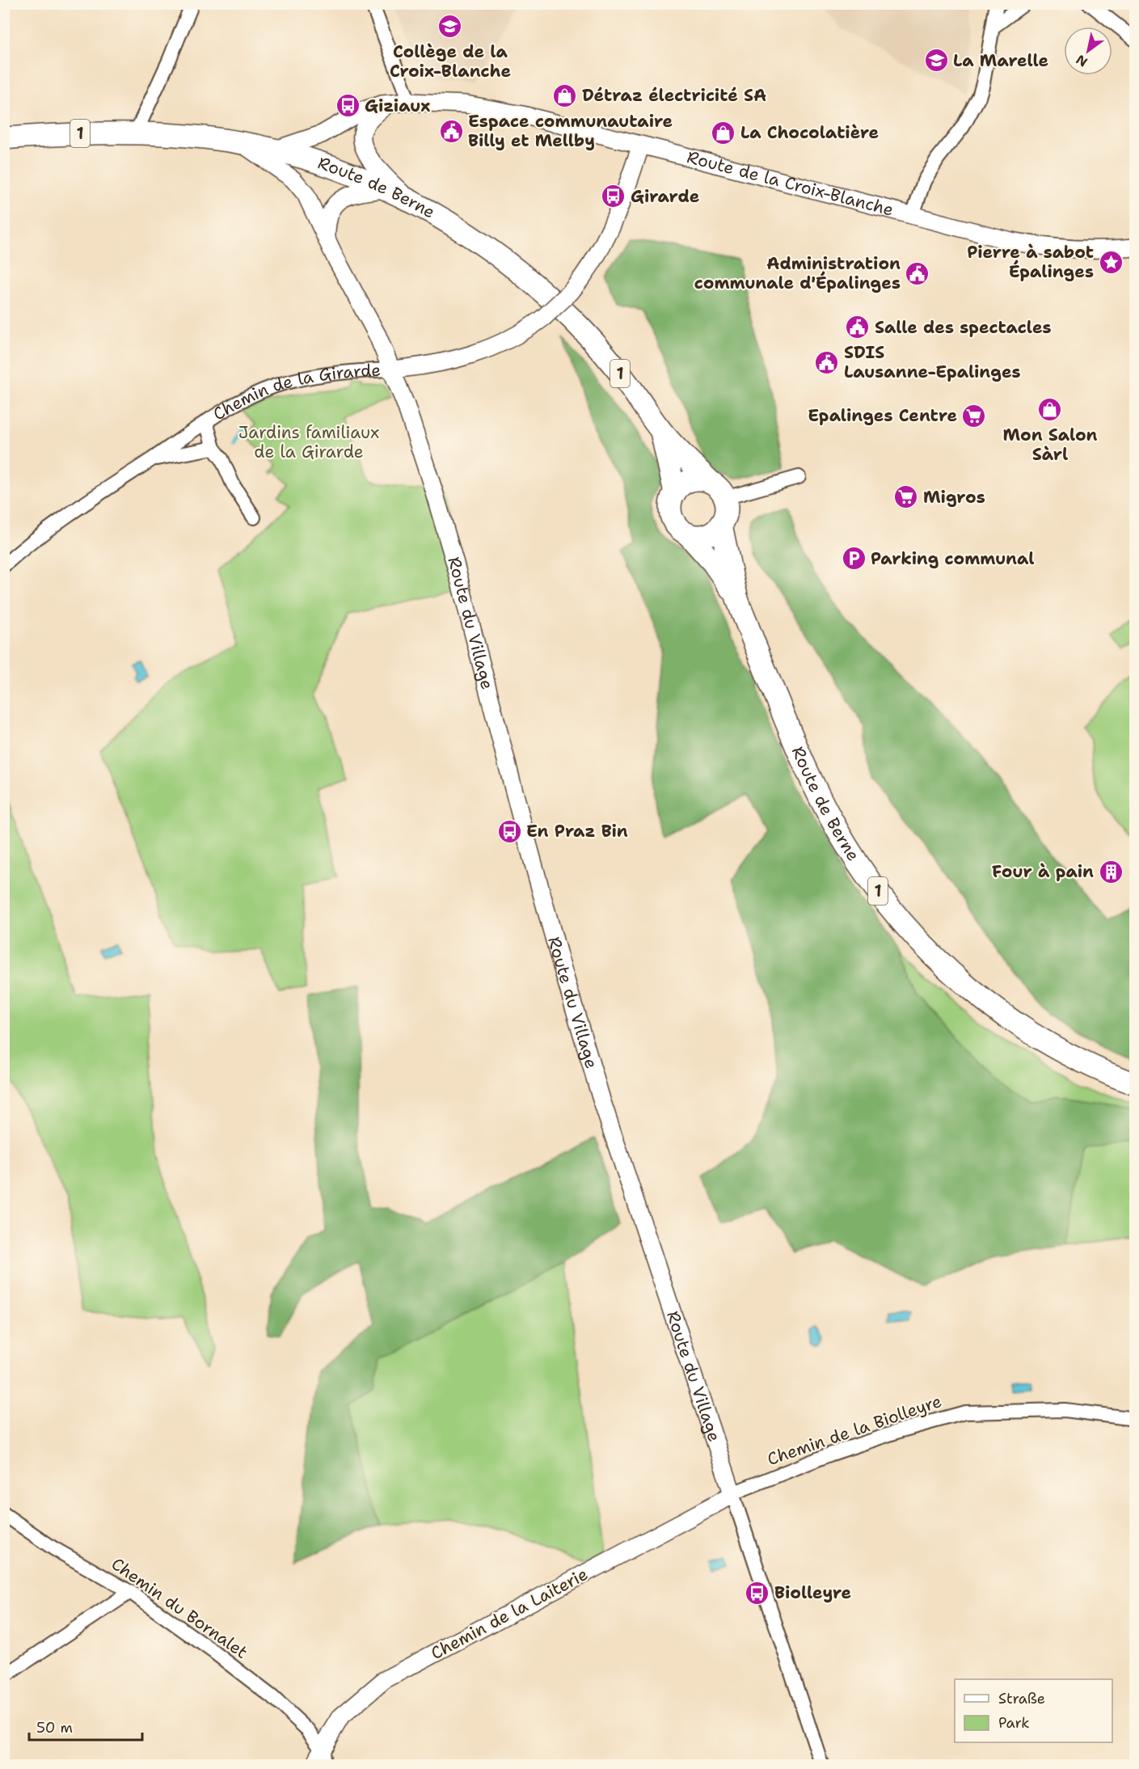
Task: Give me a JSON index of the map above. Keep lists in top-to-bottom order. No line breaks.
{"streets":{"main road":["1","Route de Berne"],"street":["Route de la Croix-Blanche","Chemin de la Girarde","Route du Village","Chemin de la Biolleyre","Chemin du Bornalet","Chemin de la Laiterie"]},"crossings":[["Route de la Croix-Blanche","Route de Berne"],["Route de la Croix-Blanche","Chemin de la Girarde"],["Route de Berne","Route du Village"],["Chemin de la Girarde","Route du Village"],["Route du Village","Chemin de la Biolleyre"],["Route du Village","Chemin de la Laiterie"],["Chemin de la Biolleyre","Chemin de la Laiterie"],["Chemin du Bornalet","Chemin de la Laiterie"]],"parks":["Jardins familiaux de la Girarde"],"places":{"school or university":["Collège de la Croix-Blanche","La Marelle"],"shop":["Détraz électricité SA","La Chocolatière","Mon Salon Sàrl"],"bus stop":["Giziaux","Girarde","En Praz Bin","Biolleyre"],"public building":["Espace communautaire Billy et Mellby","Administration communale d'Épalinges","Salle des spectacles","SDIS Lausanne-Epalinges"],"place":["Pierre à sabot Épalinges"],"supermarket":["Epalinges Centre","Migros"],"parking":["Parking communal"],"building":["Four à pain"]},"legend":["Straße","Park"],"scale_bar":"50 m","north":"bottom left"}
